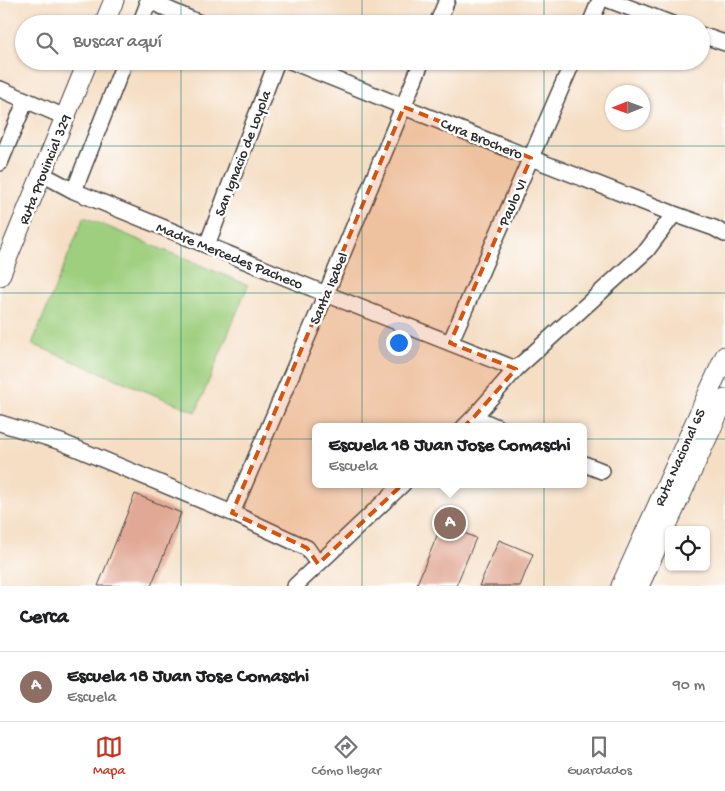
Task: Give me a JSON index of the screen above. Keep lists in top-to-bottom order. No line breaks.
{"streets":{"main road":["Ruta Provincial 329","Ruta Nacional 65"],"street":["Cura Brochero","San Ignacio de Loyola","Paulo VI","Madre Mercedes Pacheco","Santa Isabel"]},"crossings":[["Cura Brochero","Paulo VI"],["Cura Brochero","Santa Isabel"],["San Ignacio de Loyola","Madre Mercedes Pacheco"],["Ruta Provincial 329","Madre Mercedes Pacheco"],["Paulo VI","Madre Mercedes Pacheco"],["Madre Mercedes Pacheco","Santa Isabel"]],"north":"left","page":{"search":"Buscar aquí","popup":["Escuela 18 Juan Jose Comaschi","Escuela"],"pins":"A","heading":"Cerca","list":[{"mark":"A","name":"Escuela 18 Juan Jose Comaschi","note":"Escuela","value":"90 m"}],"nav":["Mapa","Cómo llegar","Guardados"]}}
